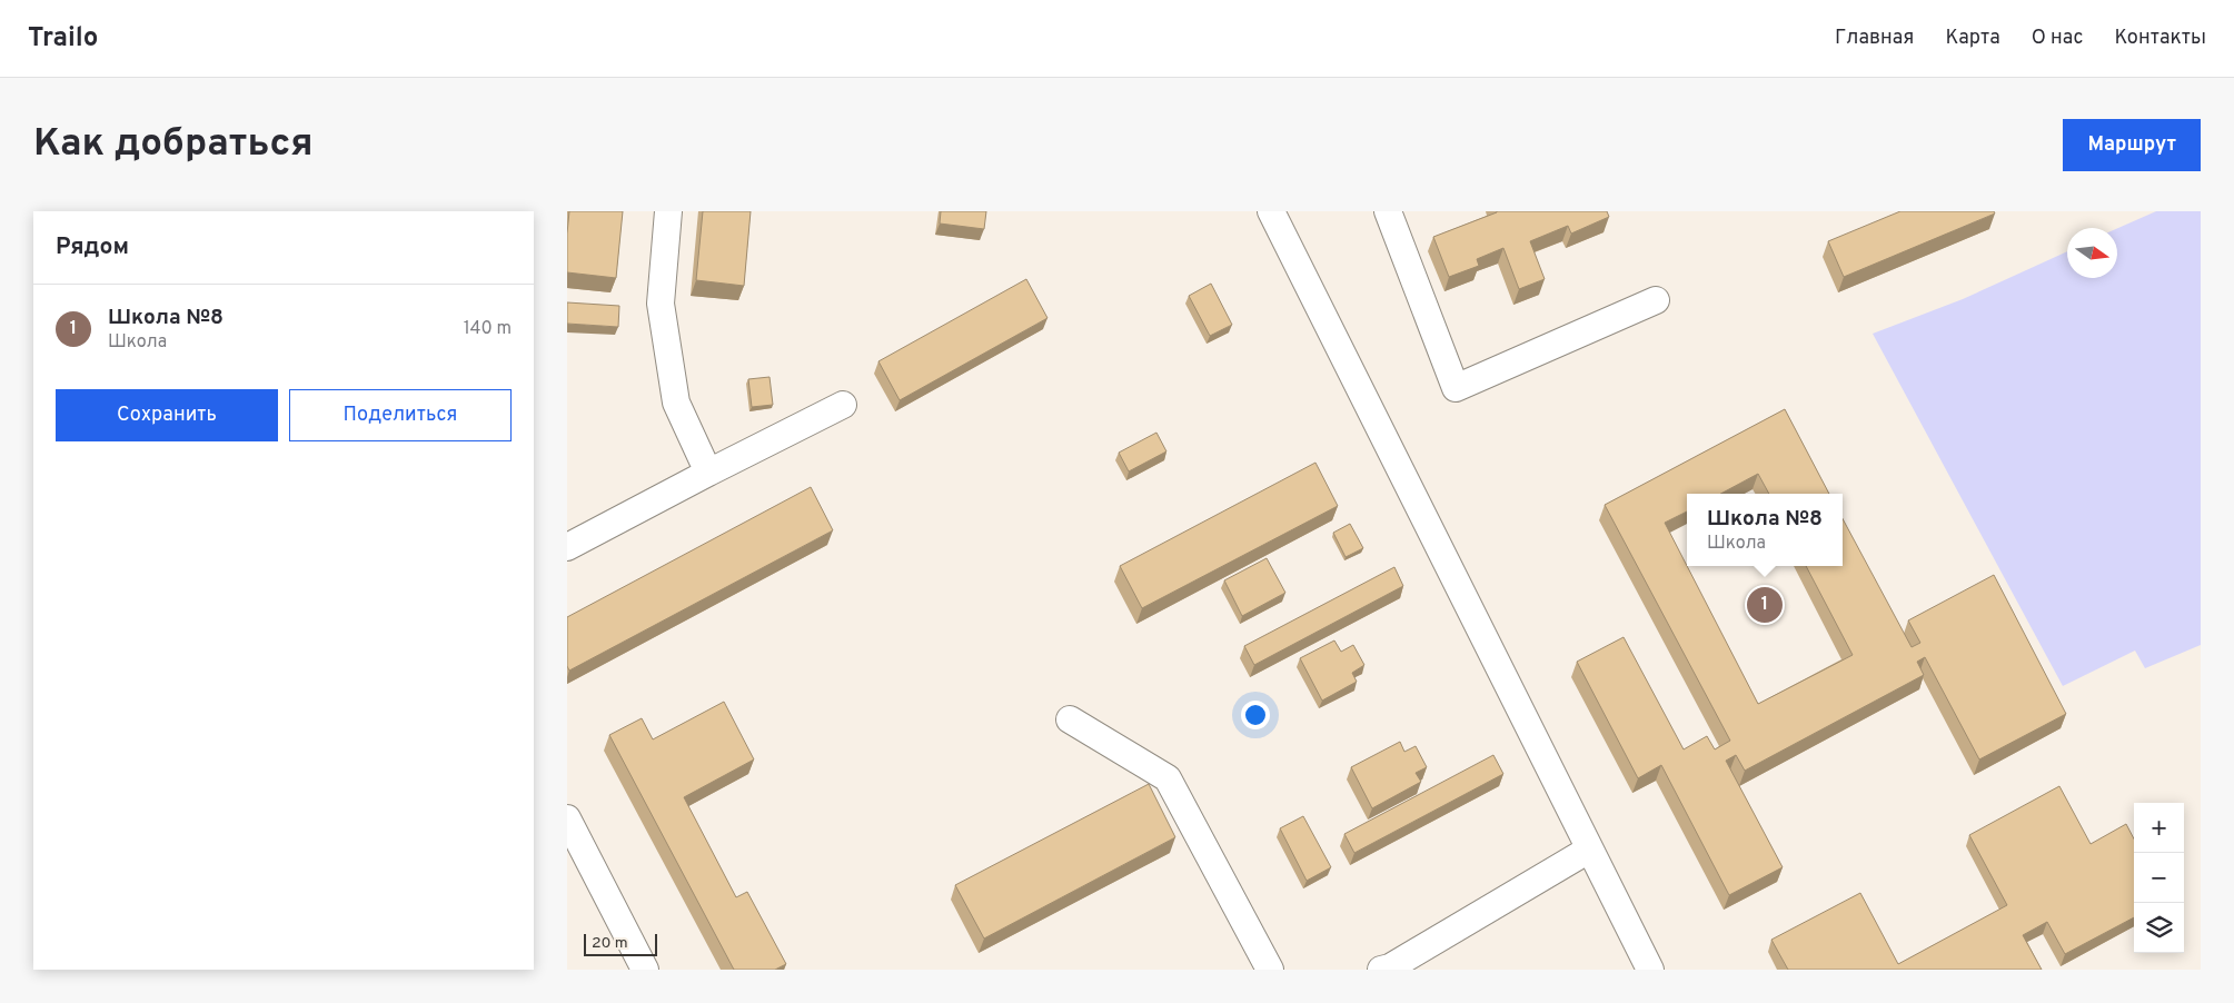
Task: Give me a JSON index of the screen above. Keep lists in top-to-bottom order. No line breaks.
{"scale_bar":"20 m","north":"right","page":{"header":"Trailo","nav":["Главная","Карта","О нас","Контакты"],"buttons":["Маршрут",["Сохранить","Поделиться"]],"title":"Как добраться","heading":"Рядом","list":[{"mark":"1","name":"Школа №8","note":"Школа","value":"140 m"}],"popup":["Школа №8","Школа"],"pins":"1","map_buttons":["+","−"],"scale":"20 m"}}
